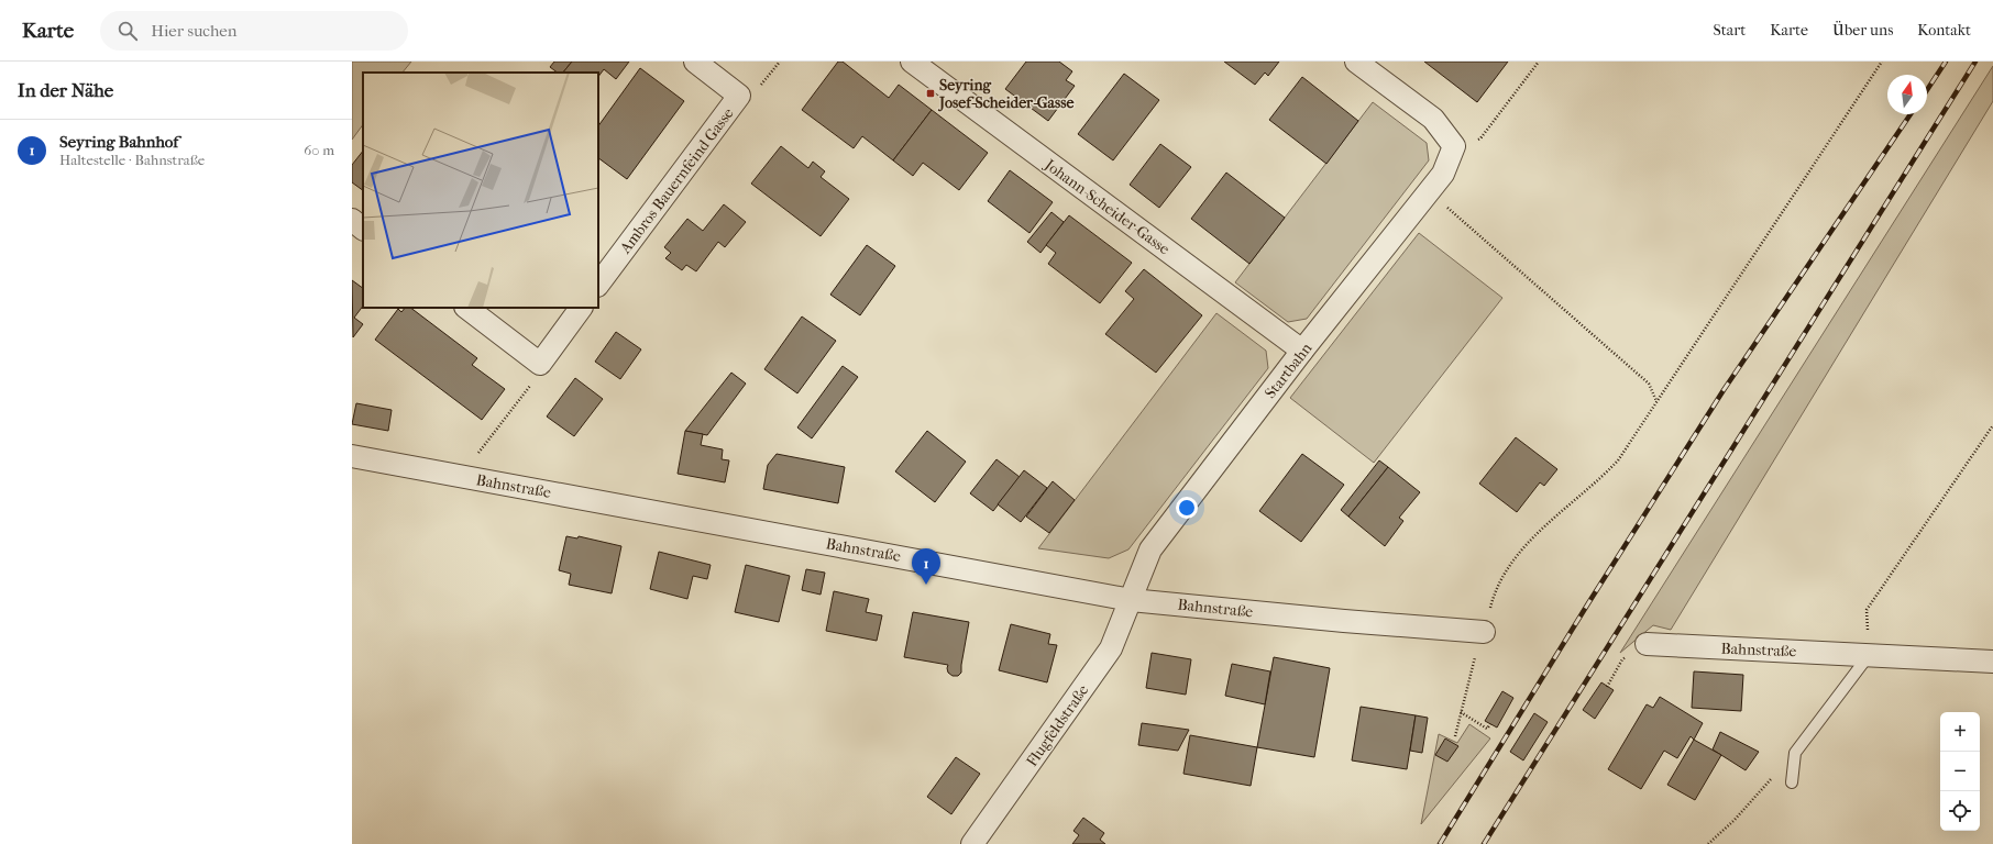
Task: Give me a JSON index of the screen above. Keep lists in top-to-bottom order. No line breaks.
{"streets":{"street":["Ambros Bauernfeind Gasse","Johann-Scheider-Gasse","Startbahn","Bahnstraße","Flugfeldstraße"]},"crossings":[["Johann-Scheider-Gasse","Startbahn"],["Startbahn","Bahnstraße"],["Startbahn","Flugfeldstraße"],["Bahnstraße","Flugfeldstraße"]],"places":{"transit":["Seyring Josef-Scheider-Gasse"]},"north":"top","page":{"header":"Karte","search":"Hier suchen","nav":["Start","Karte","Über uns","Kontakt"],"heading":"In der Nähe","list":[{"mark":"1","name":"Seyring Bahnhof","note":"Haltestelle · Bahnstraße","value":"60 m"}],"pins":"1","map_buttons":["+","−"]}}
